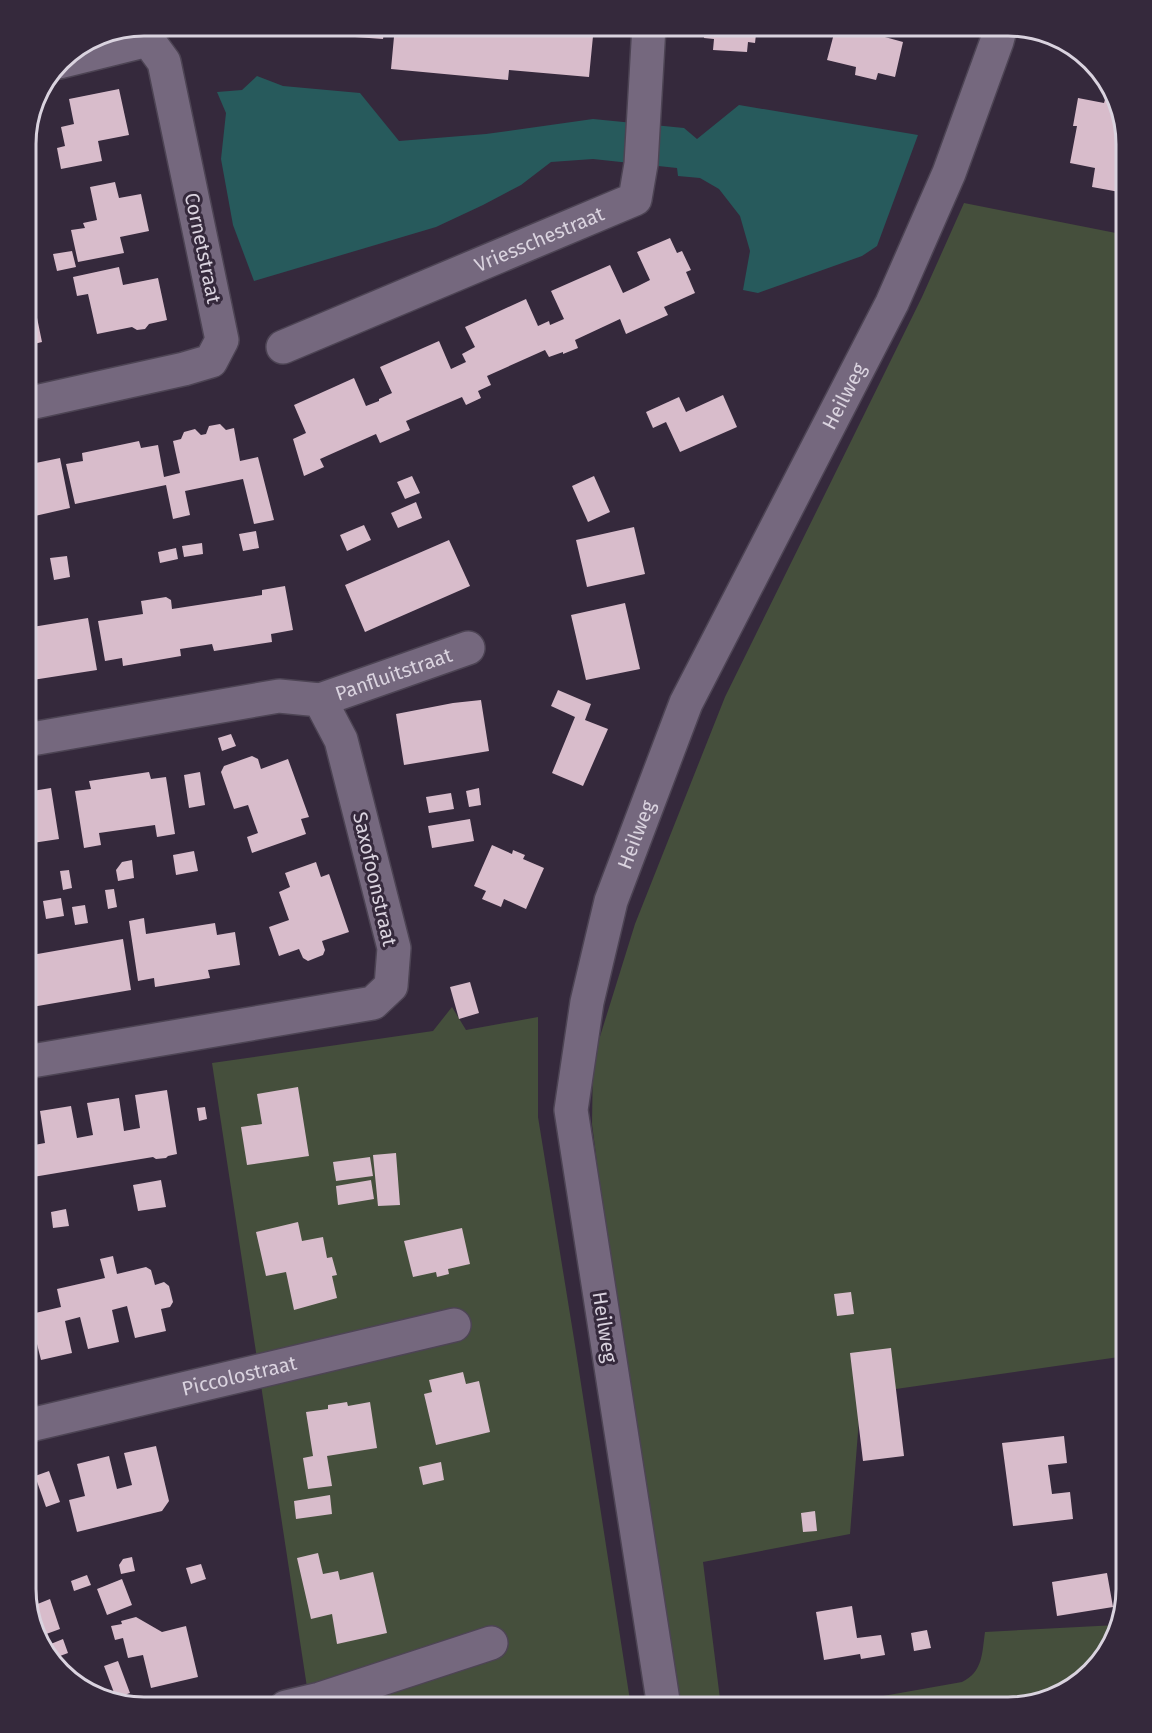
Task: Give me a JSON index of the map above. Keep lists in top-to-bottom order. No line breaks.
{"streets":{"street":["Vriesschestraat","Cornetstraat","Heilweg","Panfluitstraat","Saxofoonstraat","Piccolostraat"]},"crossings":[["Panfluitstraat","Saxofoonstraat"]]}
